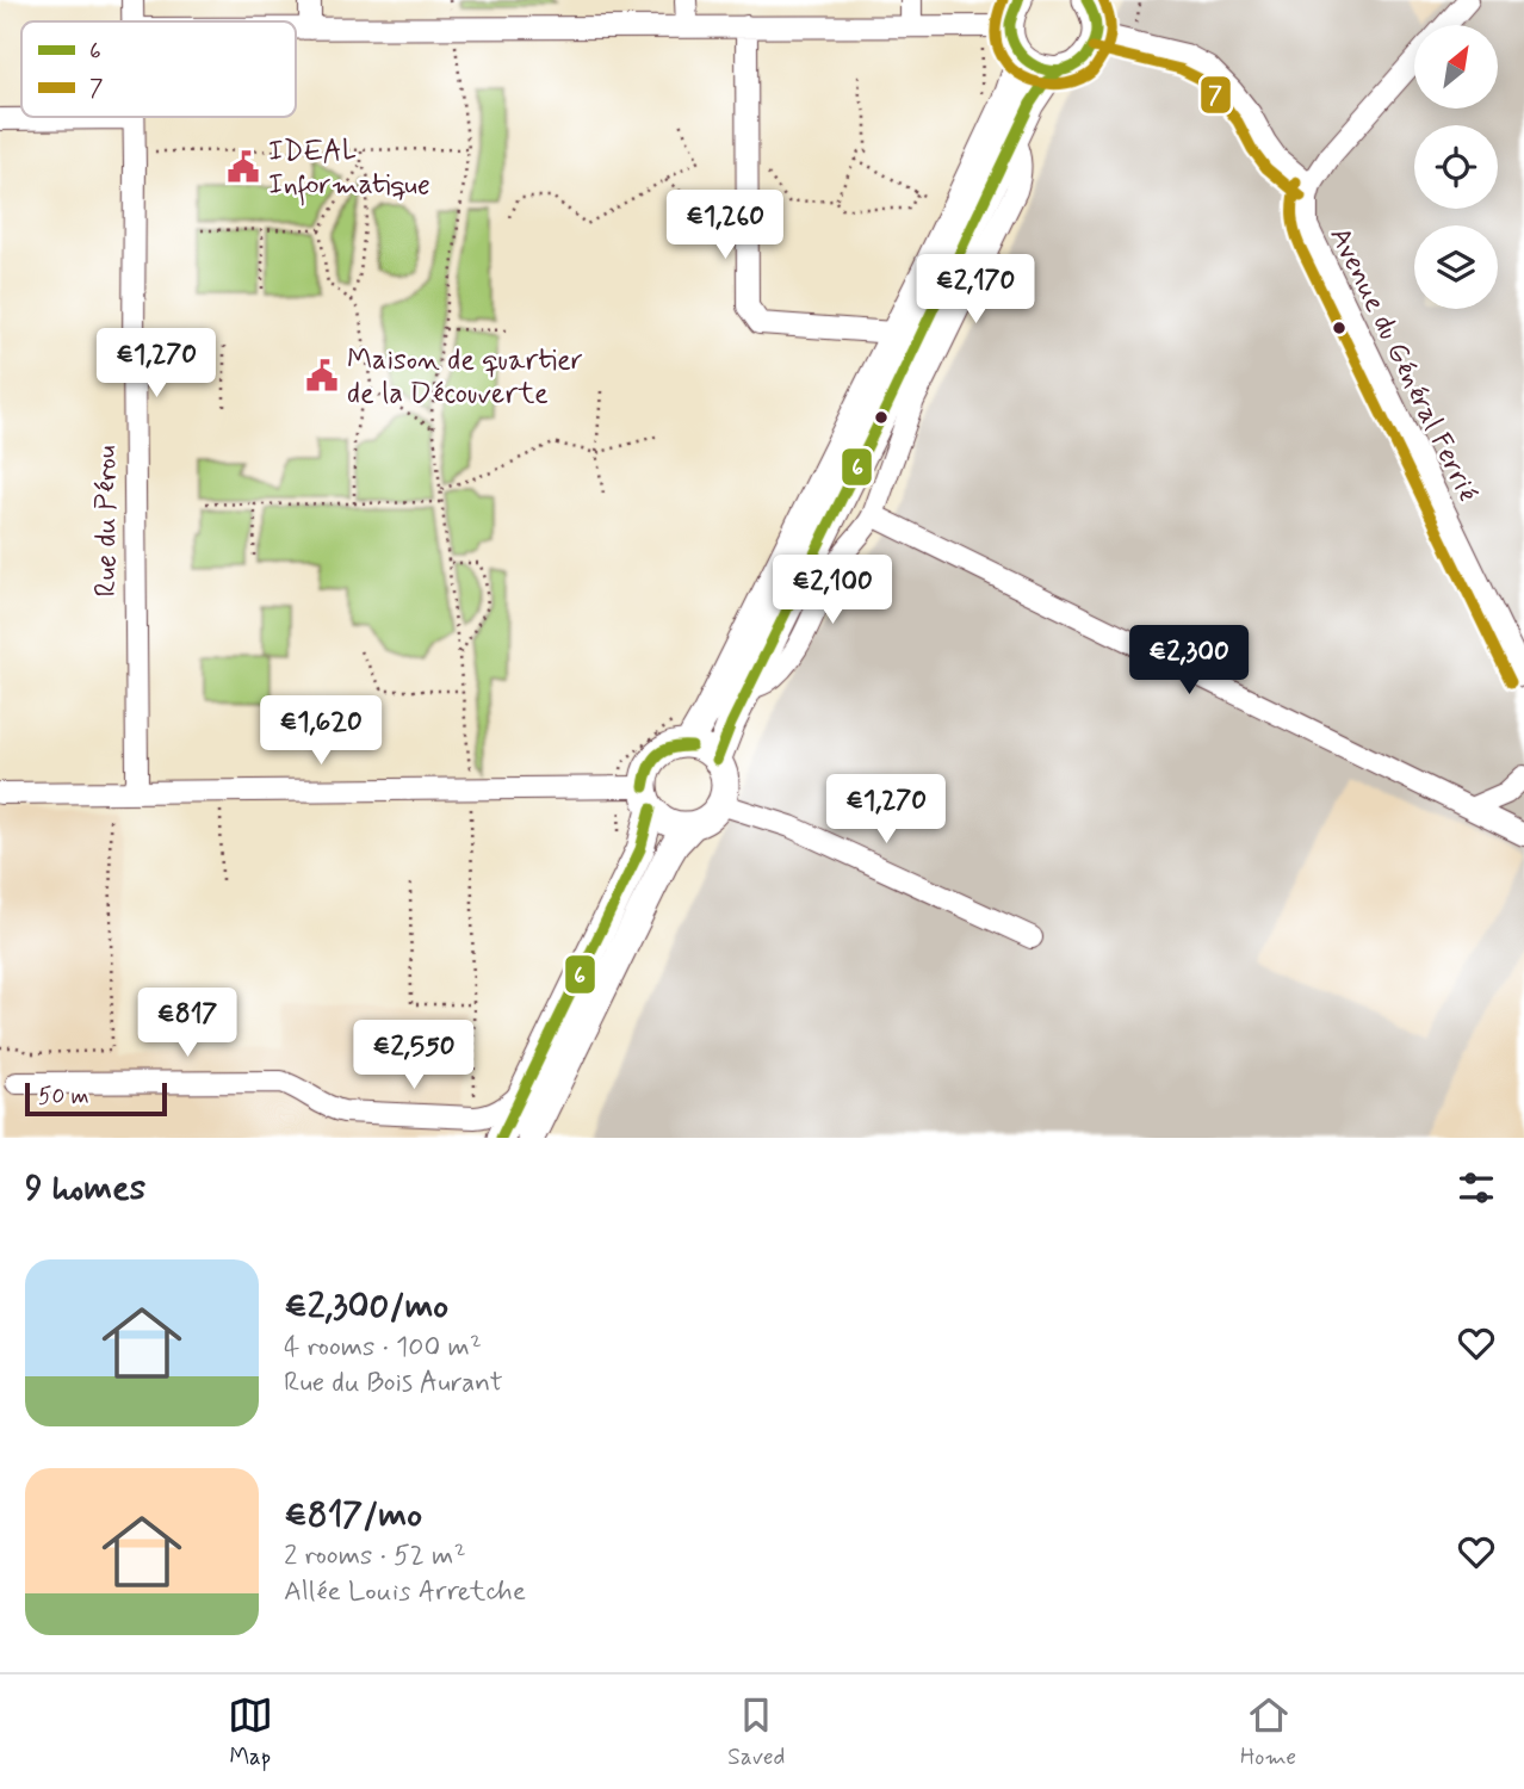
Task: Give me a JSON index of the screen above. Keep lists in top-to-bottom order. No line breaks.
{"streets":{"street":["Avenue du Général Ferrié","Rue du Pérou"]},"places":{"public building":["IDEAL Informatique","Maison de quartier de la Découverte"]},"lines":["transit line 6","transit line 7"],"legend":["6","7"],"scale_bar":"50 m","north":"top right","page":{"price":["€1,260","€2,170","€1,270","€2,100","€2,300","€1,620","€1,270","€817","€2,550"],"scale":"50 m","heading":"9 homes","list":[{"name":"€2,300/mo","note":"4 rooms · 100 m² · Rue du Bois Aurant"},{"name":"€817/mo","note":"2 rooms · 52 m² · Allée Louis Arretche"}],"tabs":["Map","Saved","Home"]}}
